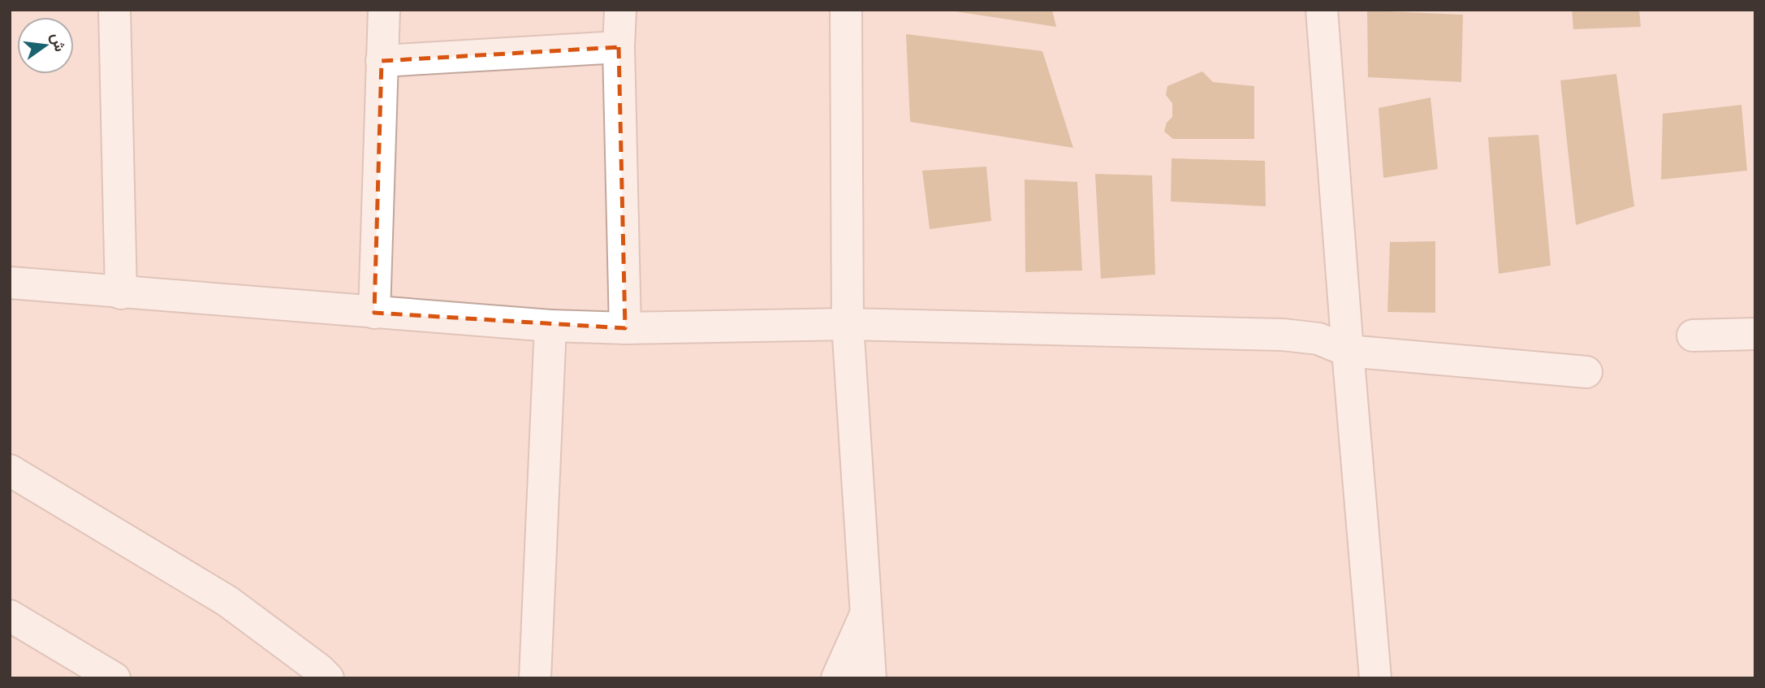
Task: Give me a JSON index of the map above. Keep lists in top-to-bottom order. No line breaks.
{"north":"right"}
